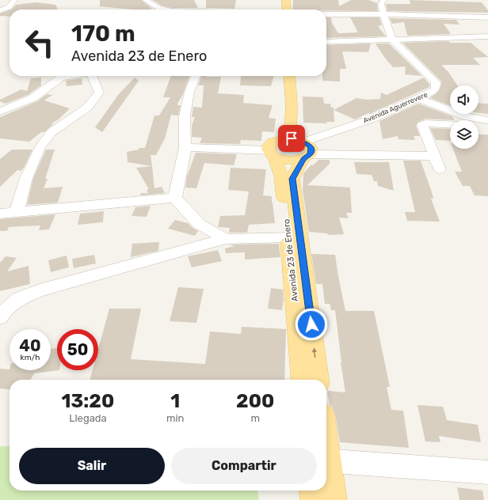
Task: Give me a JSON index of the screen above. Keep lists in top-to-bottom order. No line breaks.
{"streets":{"main road":["Avenida 23 de Enero"],"street":["Avenida Aguerrevere"]},"crossings":[["Avenida Aguerrevere","Avenida 23 de Enero"]],"page":{"turn":["170 m","Avenida 23 de Enero"],"speed":"40 km/h","limit":"50","eta":["13:20","Llegada","1","min","200","m"],"buttons":["Salir","Compartir"]}}
